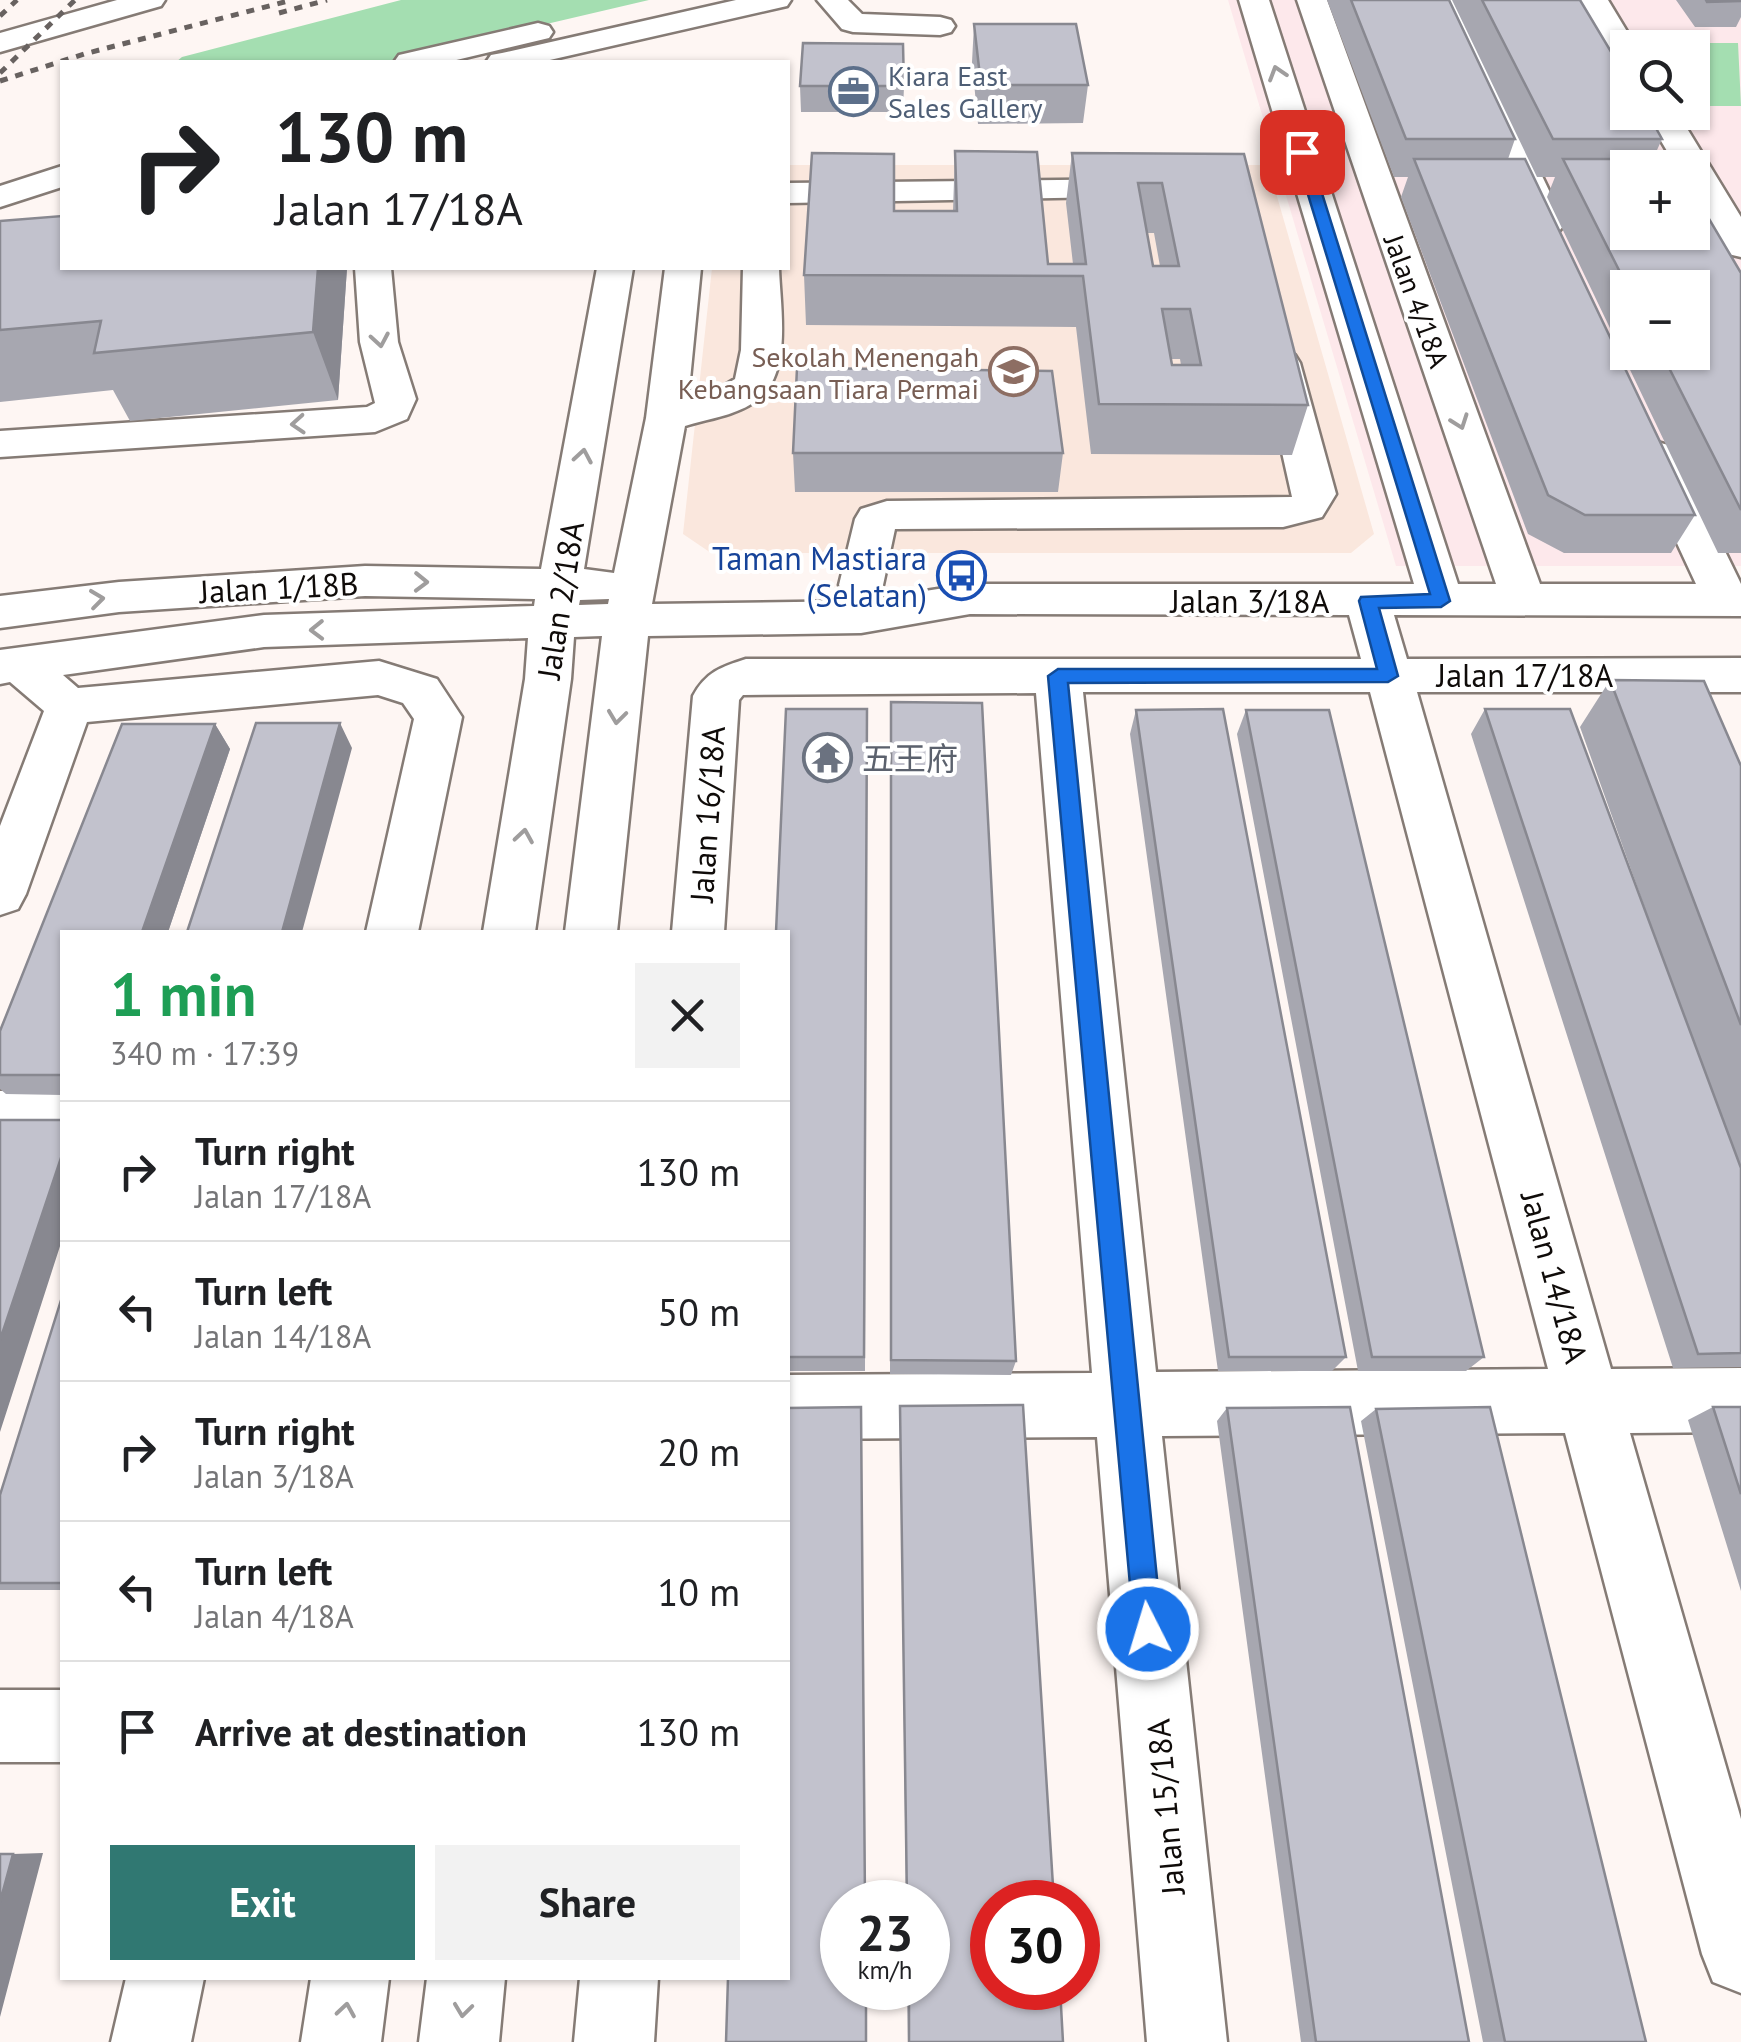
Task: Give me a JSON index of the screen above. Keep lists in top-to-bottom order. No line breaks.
{"streets":{"street":["Jalan 4/18A","Jalan 1/18B","Jalan 2/18A","Jalan 3/18A","Jalan 17/18A","Jalan 16/18A","Jalan 14/18A","Jalan 15/18A"]},"crossings":[["Jalan 4/18A","Jalan 3/18A"],["Jalan 1/18B","Jalan 2/18A"],["Jalan 3/18A","Jalan 14/18A"],["Jalan 17/18A","Jalan 16/18A"],["Jalan 17/18A","Jalan 14/18A"],["Jalan 17/18A","Jalan 15/18A"]],"places":{"office":["Kiara East Sales Gallery"],"school or university":["Sekolah Menengah Kebangsaan Tiara Permai"],"bus stop":["Taman Mastiara (Selatan)"],"temple":["五王府"]},"page":{"map_buttons":["+","−"],"turn":["130 m","Jalan 17/18A"],"heading":["1 min","340 m · 17:39"],"list":[{"name":"Turn right","note":"Jalan 17/18A","value":"130 m"},{"name":"Turn left","note":"Jalan 14/18A","value":"50 m"},{"name":"Turn right","note":"Jalan 3/18A","value":"20 m"},{"name":"Turn left","note":"Jalan 4/18A","value":"10 m"},{"name":"Arrive at destination","value":"130 m"}],"buttons":["Exit","Share"],"speed":"23 km/h","limit":"30"}}
